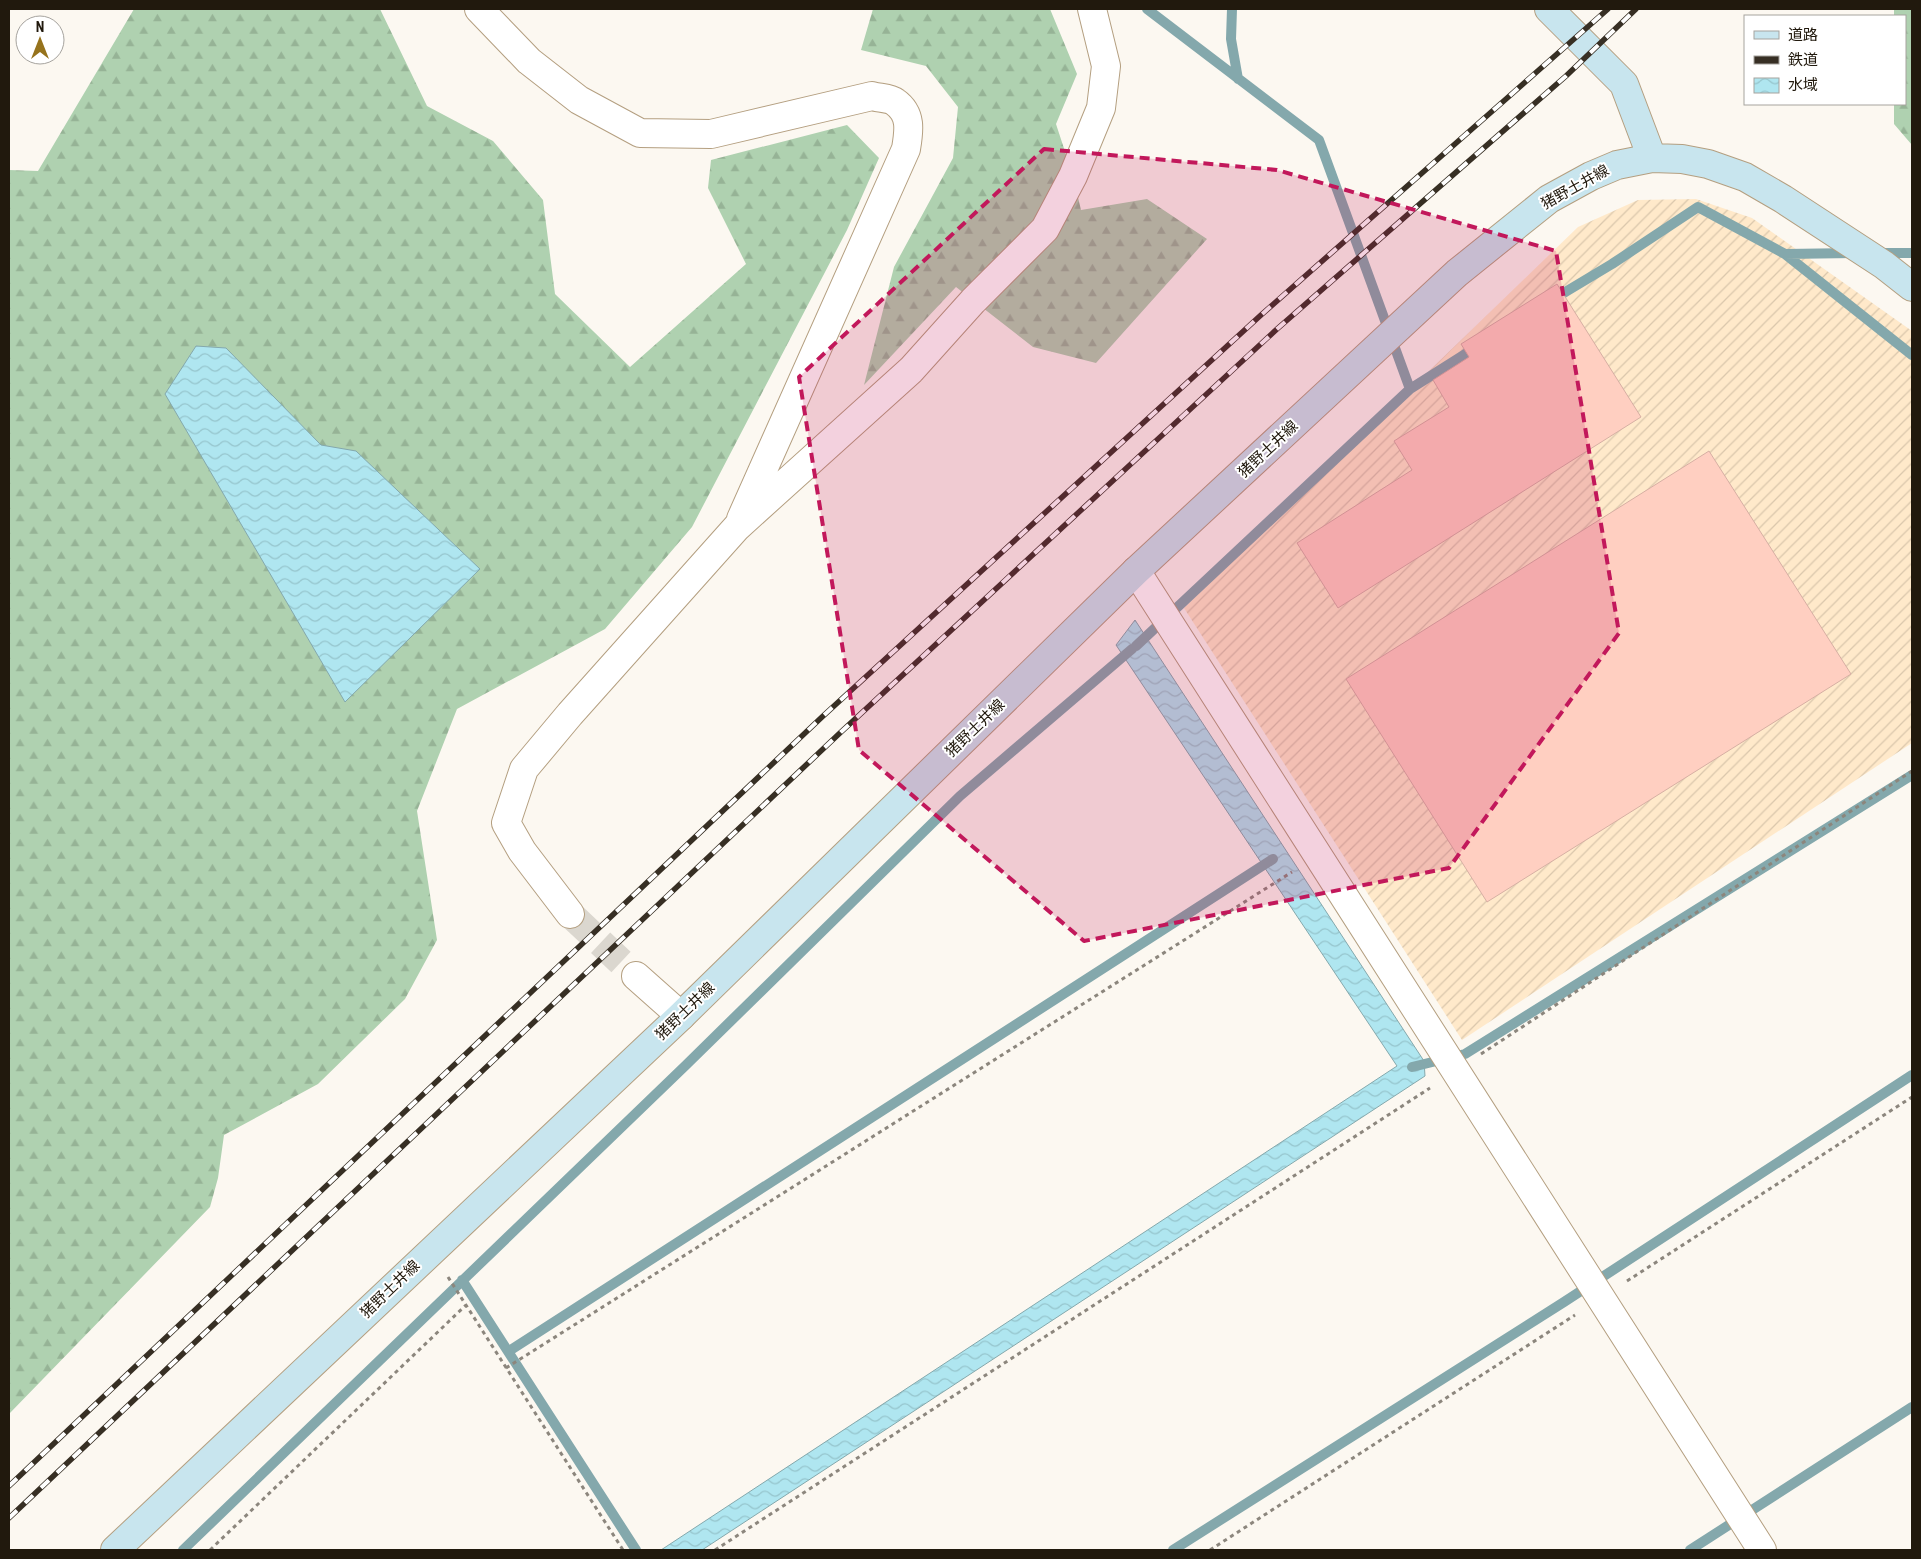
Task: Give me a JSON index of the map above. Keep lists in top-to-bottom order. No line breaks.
{"streets":{"main road":["猪野土井線"]},"legend":["道路","鉄道","水域"],"north":"top"}
